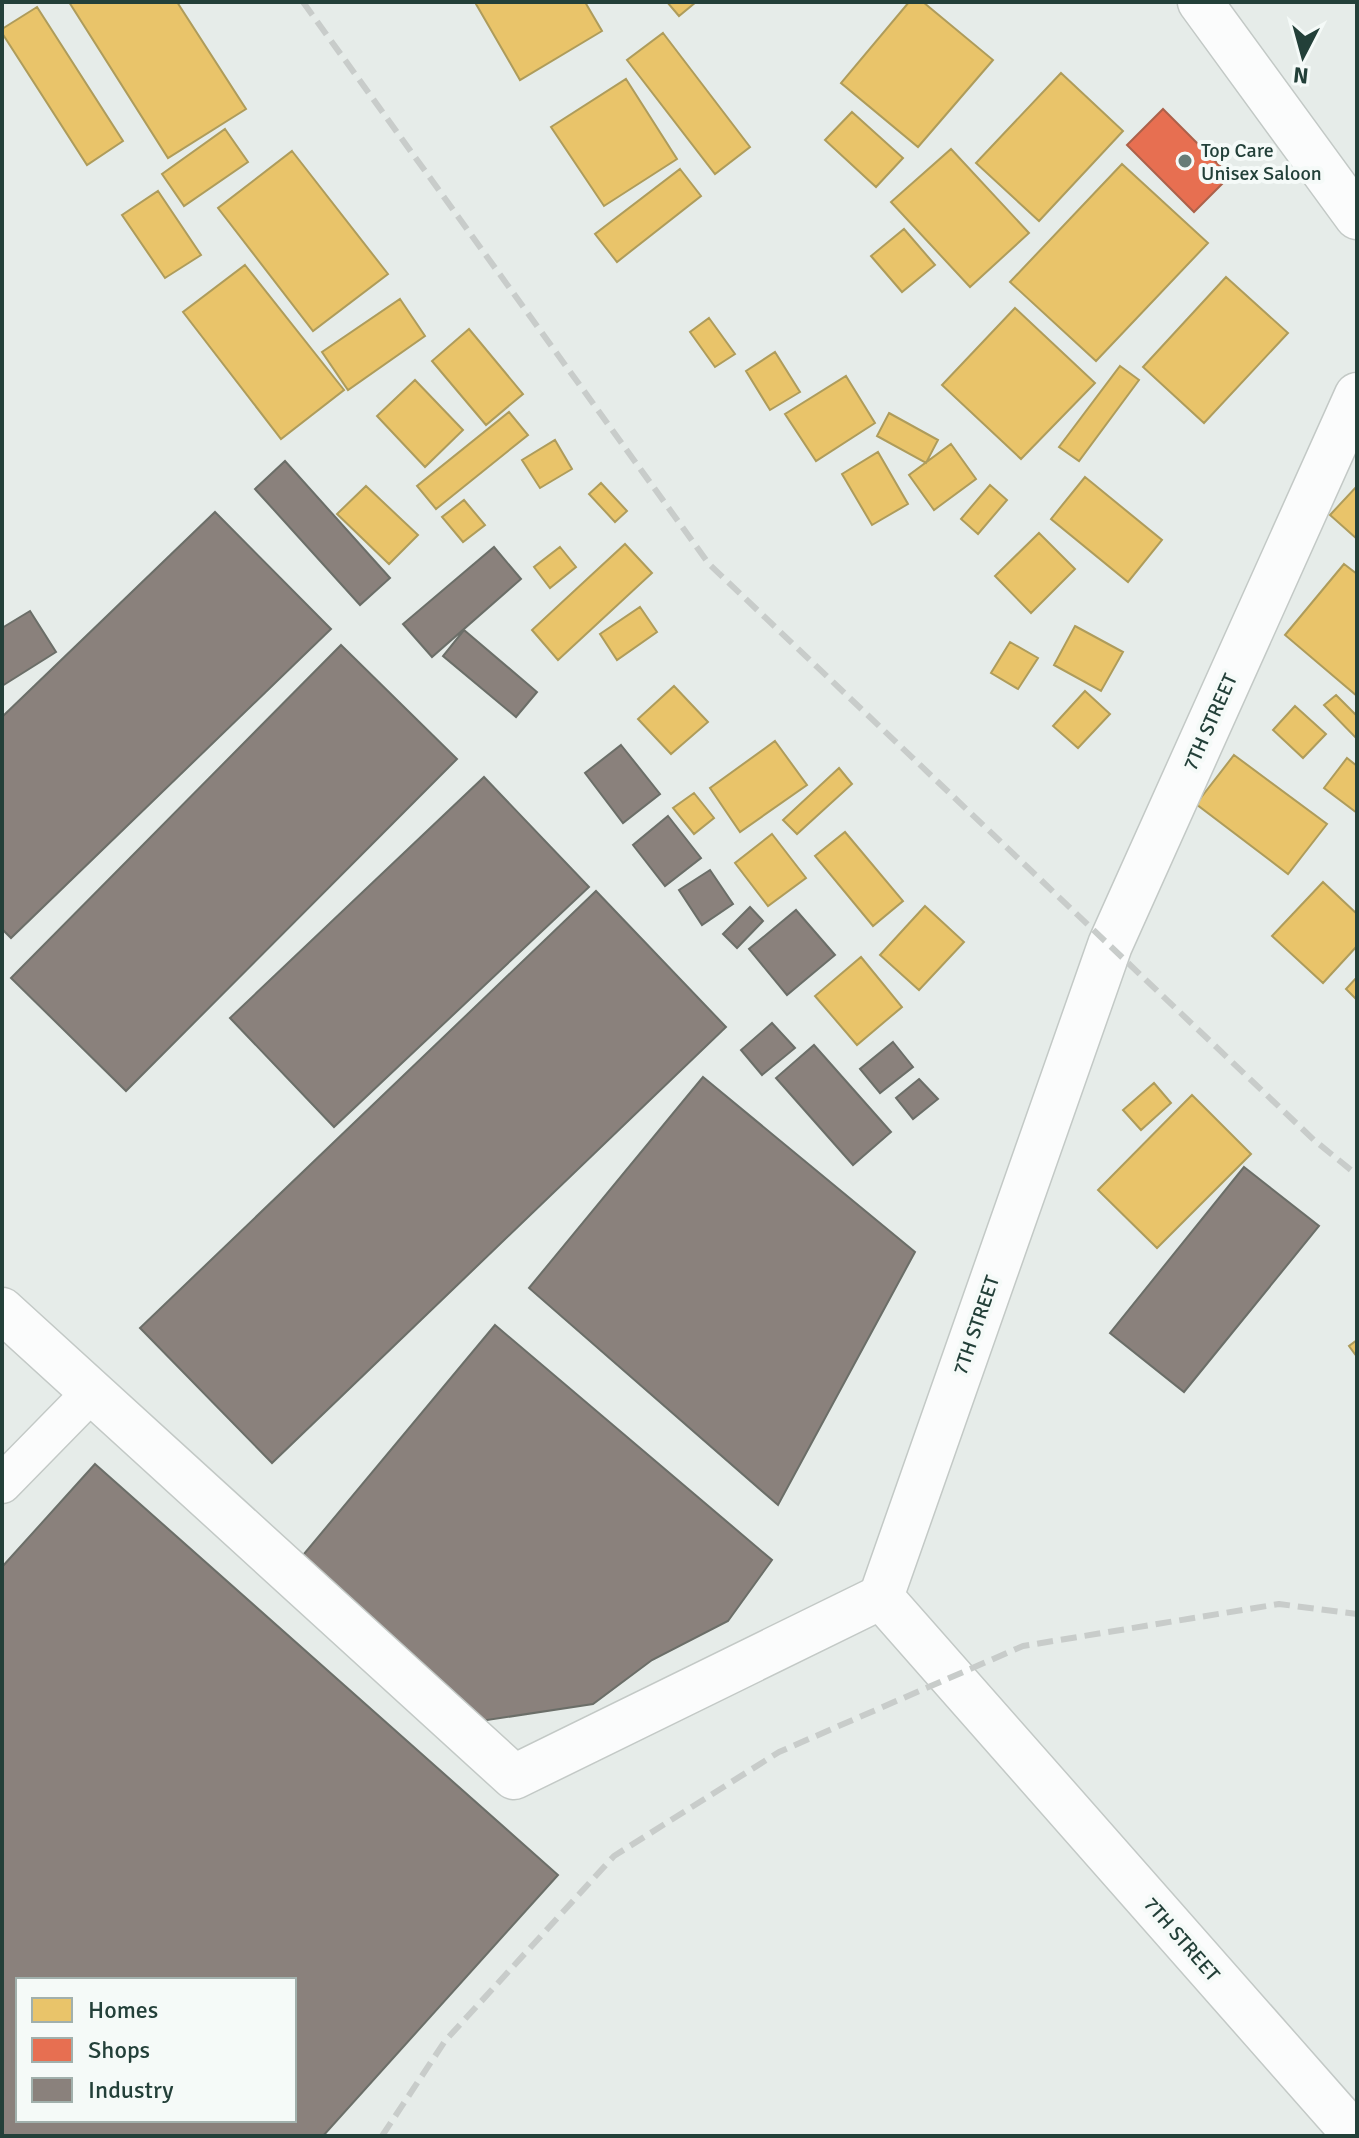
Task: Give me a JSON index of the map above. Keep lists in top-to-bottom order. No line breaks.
{"streets":{"street":["7TH STREET"]},"places":["Top Care Unisex Saloon"],"legend":["Homes","Shops","Industry"],"north":"bottom"}
